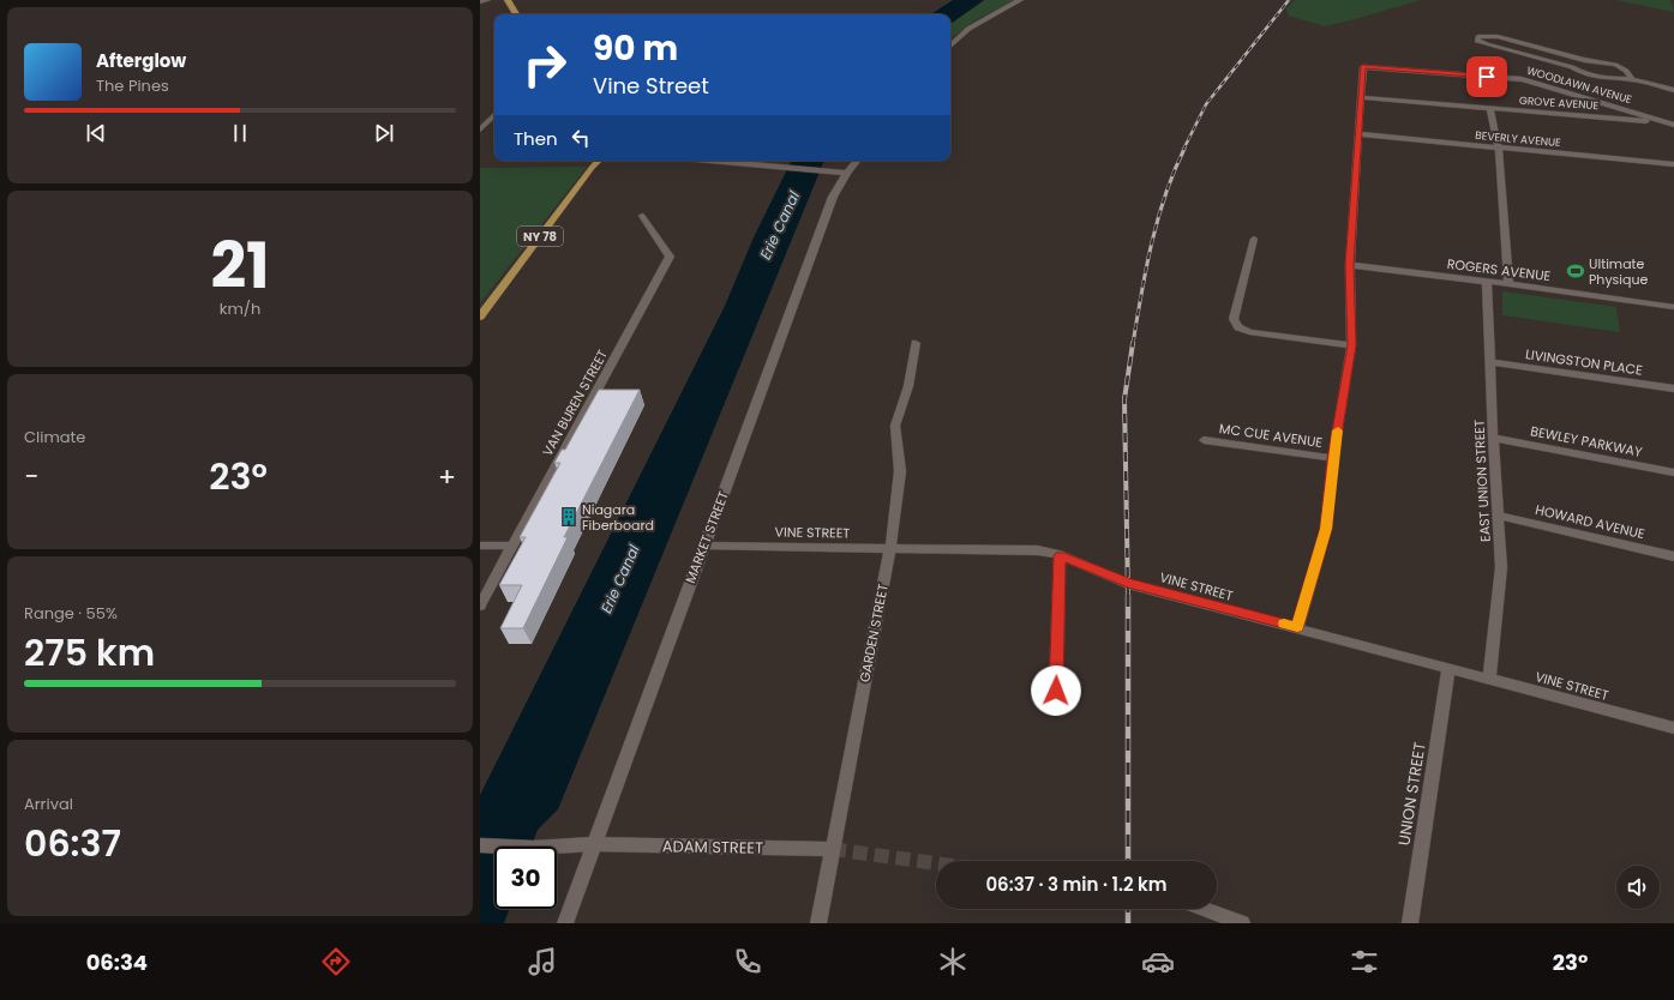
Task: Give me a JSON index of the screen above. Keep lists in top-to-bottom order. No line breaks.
{"streets":{"main road":["NY 78"],"street":["WOODLAWN AVENUE","GROVE AVENUE","BEVERLY AVENUE","ROGERS AVENUE","LIVINGSTON PLACE","VAN BUREN STREET","MC CUE AVENUE","BEWLEY PARKWAY","EAST UNION STREET","HOWARD AVENUE","VINE STREET","MARKET STREET","GARDEN STREET","UNION STREET","ADAM STREET"]},"crossings":[["WOODLAWN AVENUE","GROVE AVENUE"],["ROGERS AVENUE","EAST UNION STREET"],["LIVINGSTON PLACE","EAST UNION STREET"],["BEWLEY PARKWAY","EAST UNION STREET"],["EAST UNION STREET","HOWARD AVENUE"],["EAST UNION STREET","VINE STREET"],["VINE STREET","MARKET STREET"],["VINE STREET","GARDEN STREET"],["VINE STREET","UNION STREET"],["MARKET STREET","ADAM STREET"],["GARDEN STREET","ADAM STREET"]],"water":["Erie Canal"],"places":{"sports":["Ultimate Physique"],"building":["Niagara Fiberboard"]},"page":{"turn":["90 m","Vine Street"],"song":["Afterglow","The Pines"],"then":"Then","tile":[["21","km/h"],"Climate",["Range · 55%","275 km"],["Arrival","06:37"]],"heat":["−","23°","+"],"limit":"30","trip":"06:37 · 3 min · 1.2 km","tabs":["06:34","23°"]}}
